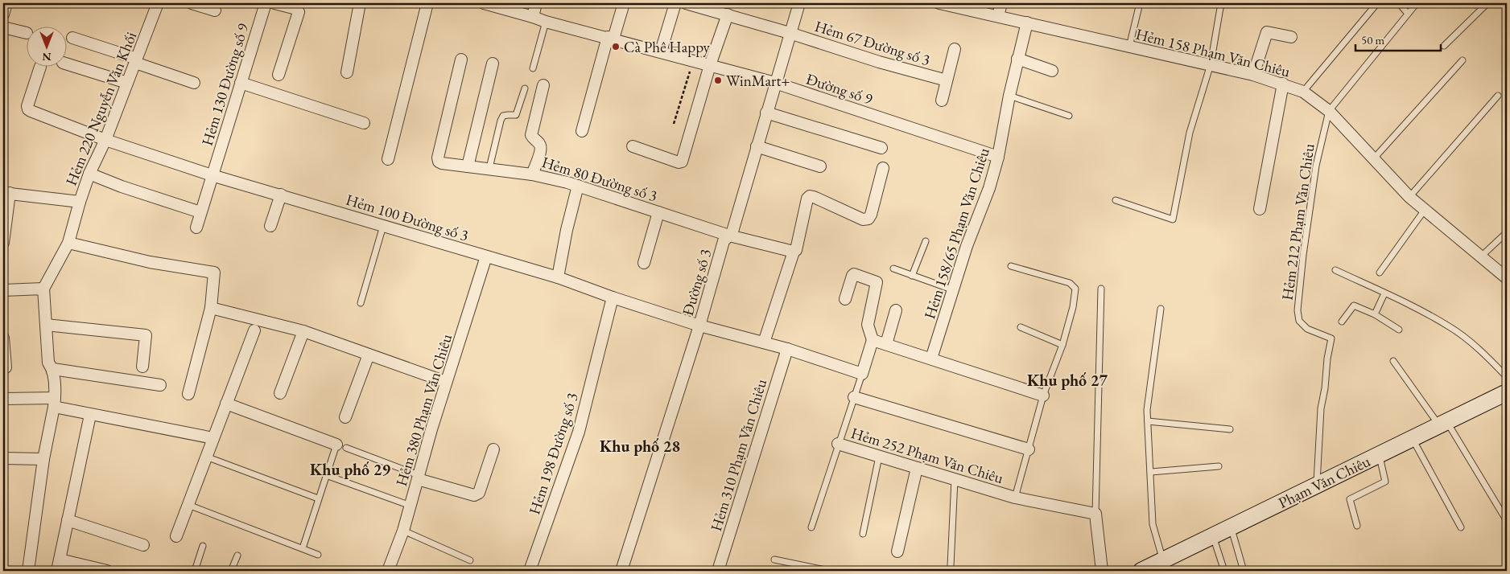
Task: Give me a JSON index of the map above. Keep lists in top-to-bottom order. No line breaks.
{"streets":{"main road":["Phạm Văn Chiêu"],"street":["Hẻm 67 Đường số 3","Hẻm 158 Phạm Văn Chiêu","Hẻm 130 Đường số 9","Đường số 9","Hẻm 220 Nguyễn Văn Khối","Hẻm 80 Đường số 3","Hẻm 100 Đường số 3","Hẻm 158/65 Phạm Văn Chiêu","Đường số 3","Hẻm 380 Phạm Văn Chiêu","Hẻm 198 Đường số 3","Hẻm 310 Phạm Văn Chiêu","Hẻm 252 Phạm Văn Chiêu"],"lane":["Hẻm 212 Phạm Văn Chiêu"]},"crossings":[["Hẻm 67 Đường số 3","Đường số 3"],["Hẻm 158 Phạm Văn Chiêu","Hẻm 212 Phạm Văn Chiêu"],["Hẻm 158 Phạm Văn Chiêu","Hẻm 158/65 Phạm Văn Chiêu"],["Hẻm 130 Đường số 9","Hẻm 100 Đường số 3"],["Đường số 9","Hẻm 158/65 Phạm Văn Chiêu"],["Đường số 9","Đường số 3"],["Hẻm 220 Nguyễn Văn Khối","Hẻm 100 Đường số 3"],["Hẻm 80 Đường số 3","Đường số 3"],["Hẻm 100 Đường số 3","Đường số 3"],["Hẻm 100 Đường số 3","Hẻm 380 Phạm Văn Chiêu"],["Hẻm 100 Đường số 3","Hẻm 198 Đường số 3"],["Hẻm 212 Phạm Văn Chiêu","Phạm Văn Chiêu"]],"districts":["Khu phố 27","Khu phố 28","Khu phố 29"],"places":["Cà Phê Happy","WinMart+"],"scale_bar":"50 m","north":"bottom"}
